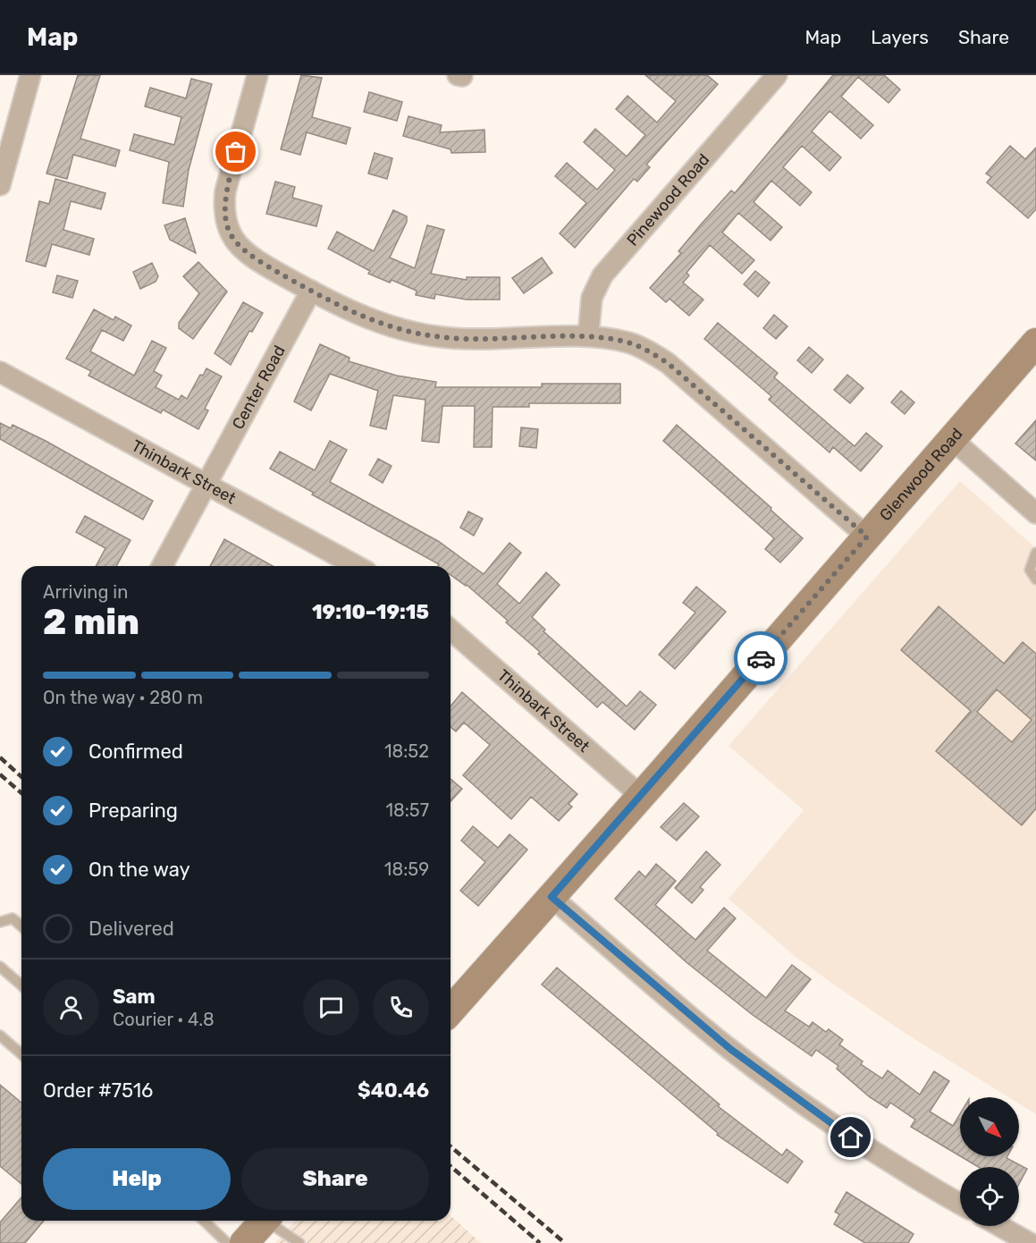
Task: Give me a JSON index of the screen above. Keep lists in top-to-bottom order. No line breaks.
{"streets":{"street":["Pinewood Road","Center Road","Thinbark Street","Glenwood Road"]},"crossings":[["Center Road","Thinbark Street"],["Thinbark Street","Glenwood Road"]],"north":"bottom right","page":{"header":"Map","nav":["Map","Layers","Share"],"heading":["2 min","Arriving in","19:10–19:15"],"panel":["Sam","Courier · 4.8","Order #7516","$40.46"],"bar":"On the way · 280 m","list":[["Confirmed","18:52"],["Preparing","18:57"],["On the way","18:59"],"Delivered"],"buttons":["Help","Share"]}}
